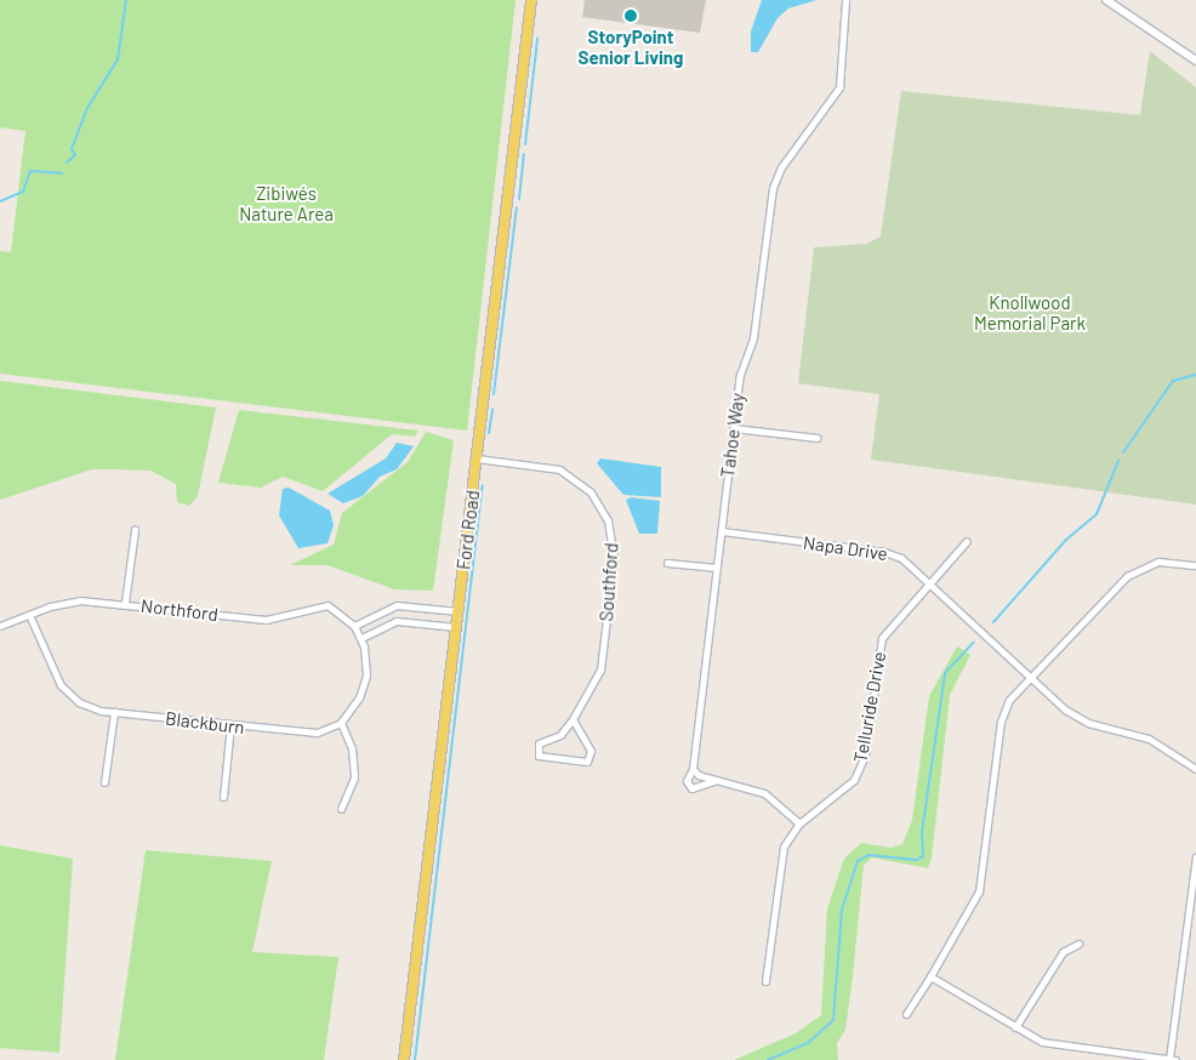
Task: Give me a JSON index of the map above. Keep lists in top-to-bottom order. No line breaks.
{"streets":{"main road":["Ford Road"],"street":["Tahoe Way","Napa Drive","Southford","Northford","Telluride Drive","Blackburn"]},"crossings":[["Tahoe Way","Napa Drive"],["Ford Road","Southford"],["Napa Drive","Telluride Drive"],["Northford","Blackburn"]],"parks":["Zibiwés Nature Area","Knollwood Memorial Park"],"places":["StoryPoint Senior Living"]}
